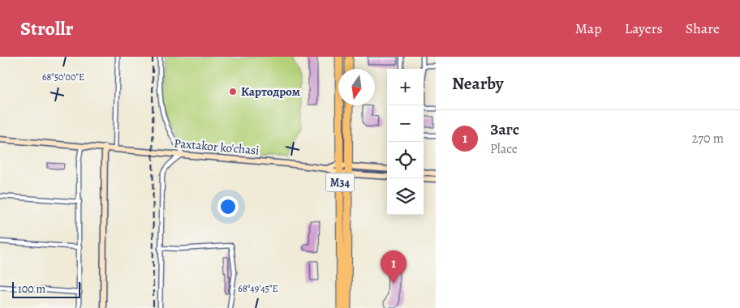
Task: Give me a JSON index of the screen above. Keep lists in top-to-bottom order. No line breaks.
{"streets":{"highway":["M34"],"main road":["Paxtakor ko'chasi"]},"crossings":[["Paxtakor ko'chasi","M34"]],"places":["Картодром"],"scale_bar":"100 m","north":"bottom","page":{"header":"Strollr","nav":["Map","Layers","Share"],"heading":"Nearby","map_buttons":["+","−"],"list":[{"mark":"1","name":"Загс","note":"Place","value":"270 m"}],"pins":"1","scale":"100 m"},"coordinates":["68°50'00\"E","68°49'45\"E"]}
